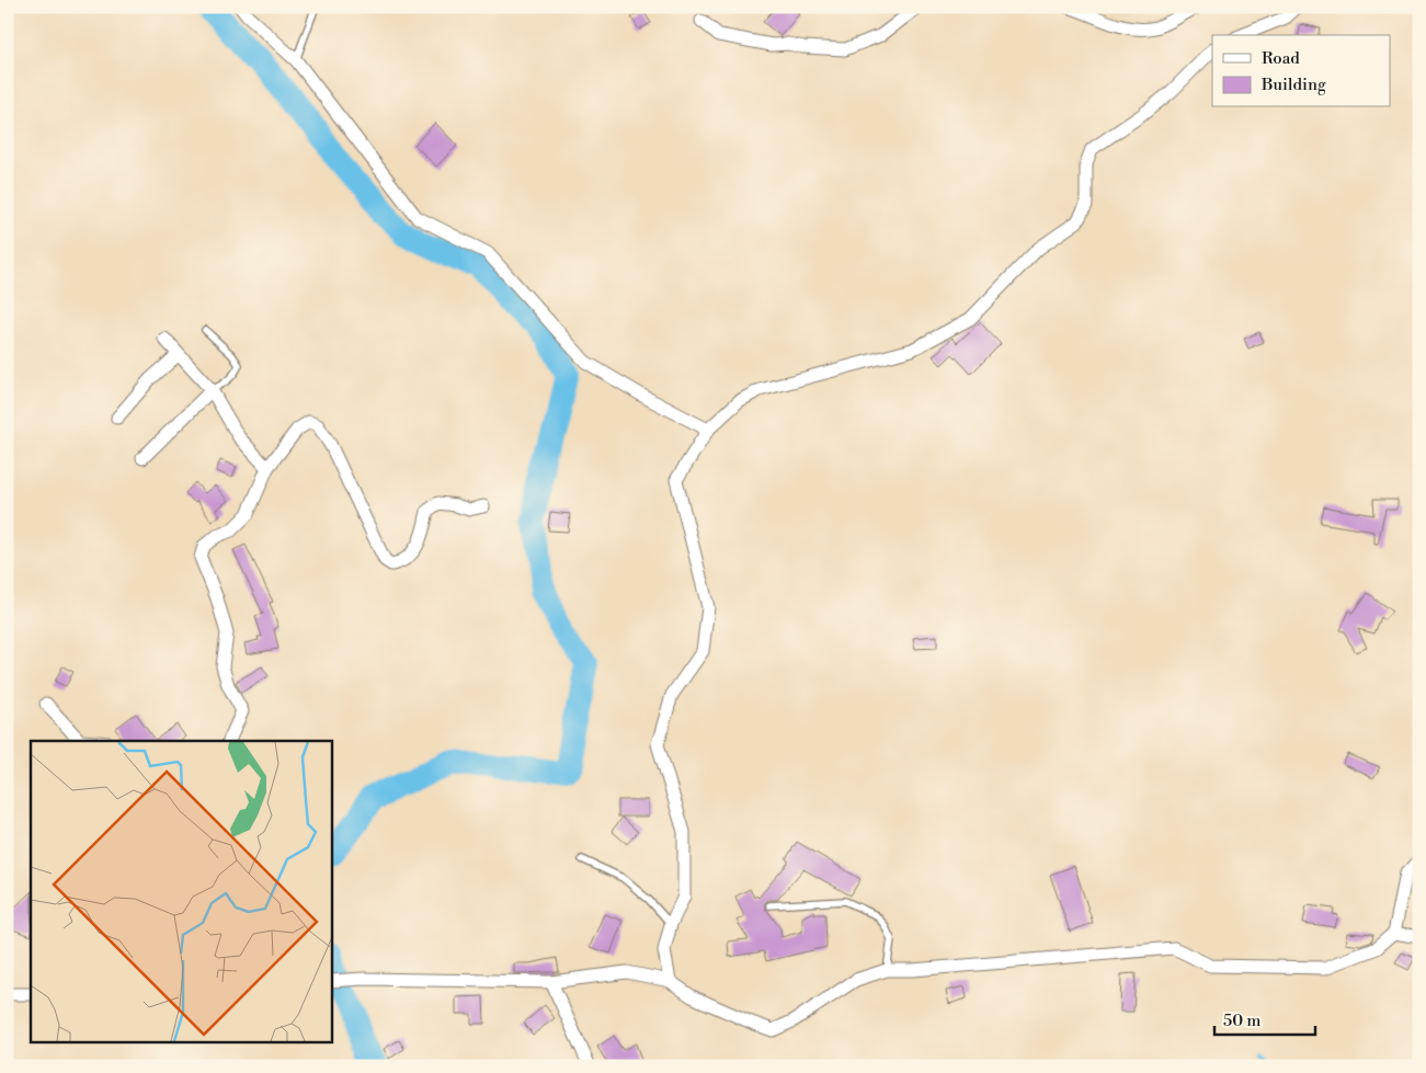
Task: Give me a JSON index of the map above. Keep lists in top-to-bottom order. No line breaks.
{"legend":["Road","Building"],"scale_bar":"50 m"}
